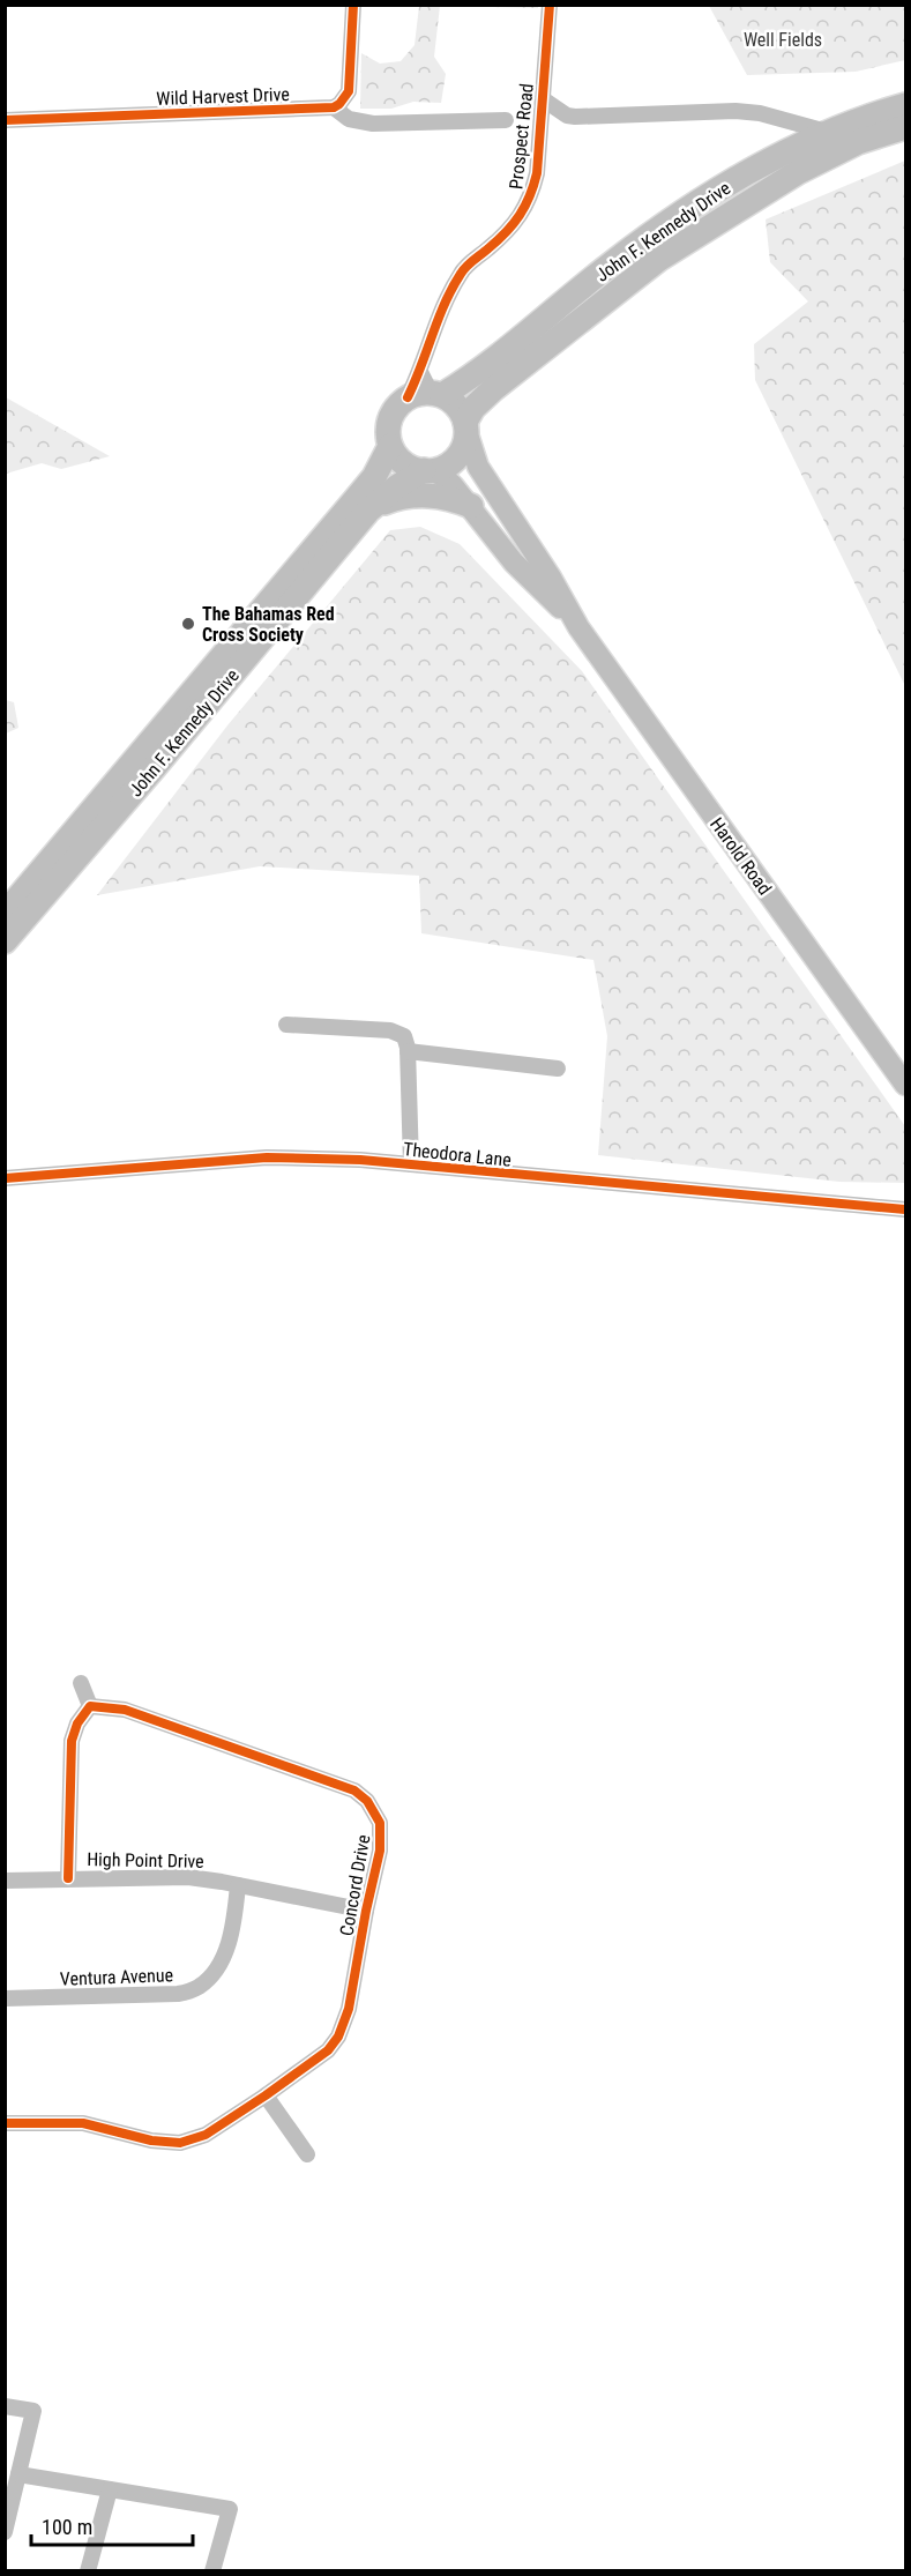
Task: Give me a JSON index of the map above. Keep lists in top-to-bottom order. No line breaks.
{"streets":{"highway":["John F. Kennedy Drive"],"main road":["Harold Road"],"street":["Wild Harvest Drive","Prospect Road","Theodora Lane","High Point Drive","Concord Drive","Ventura Avenue"]},"crossings":[["Prospect Road","John F. Kennedy Drive"],["Prospect Road","Harold Road"],["John F. Kennedy Drive","Harold Road"],["High Point Drive","Concord Drive"],["High Point Drive","Ventura Avenue"]],"parks":["Well Fields"],"places":["The Bahamas Red Cross Society"],"scale_bar":"100 m"}
